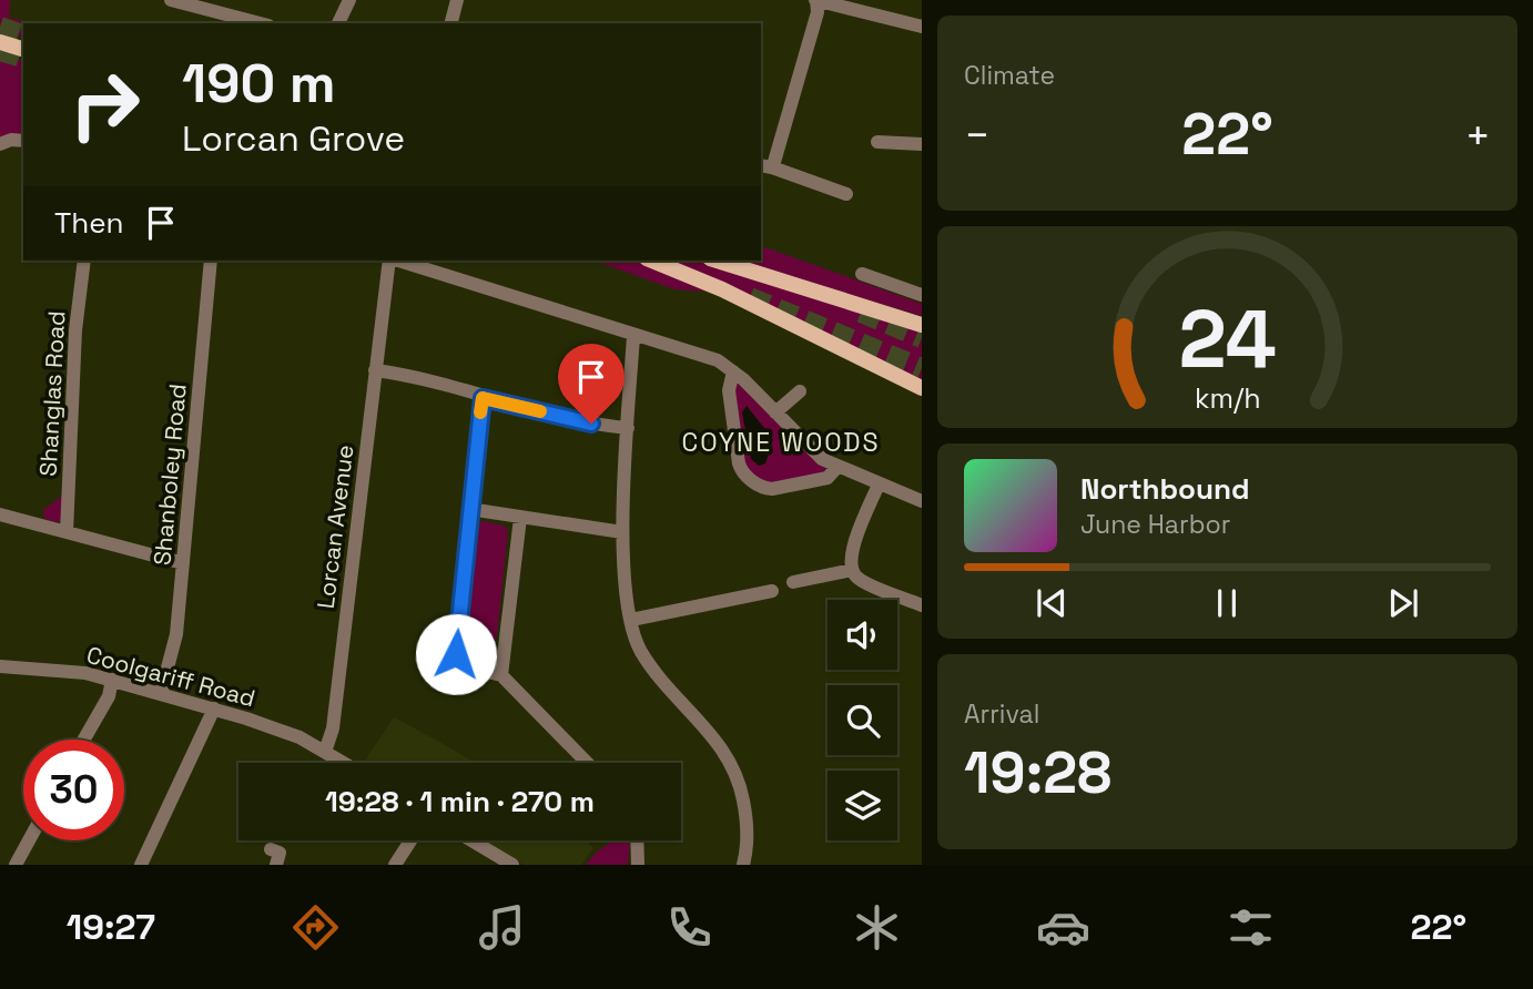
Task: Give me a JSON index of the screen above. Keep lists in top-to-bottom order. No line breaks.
{"streets":{"street":["Shanglas Road","Shanboley Road","Lorcan Avenue","Coolgariff Road"]},"crossings":[["Shanboley Road","Coolgariff Road"],["Lorcan Avenue","Coolgariff Road"]],"districts":["COYNE WOODS"],"page":{"tile":["Climate",["Arrival","19:28"]],"turn":["190 m","Lorcan Grove"],"heat":["−","22°","+"],"then":"Then","song":["Northbound","June Harbor"],"limit":"30","trip":"19:28 · 1 min · 270 m","tabs":["19:27","22°"],"gauge":["24","km/h"]}}
